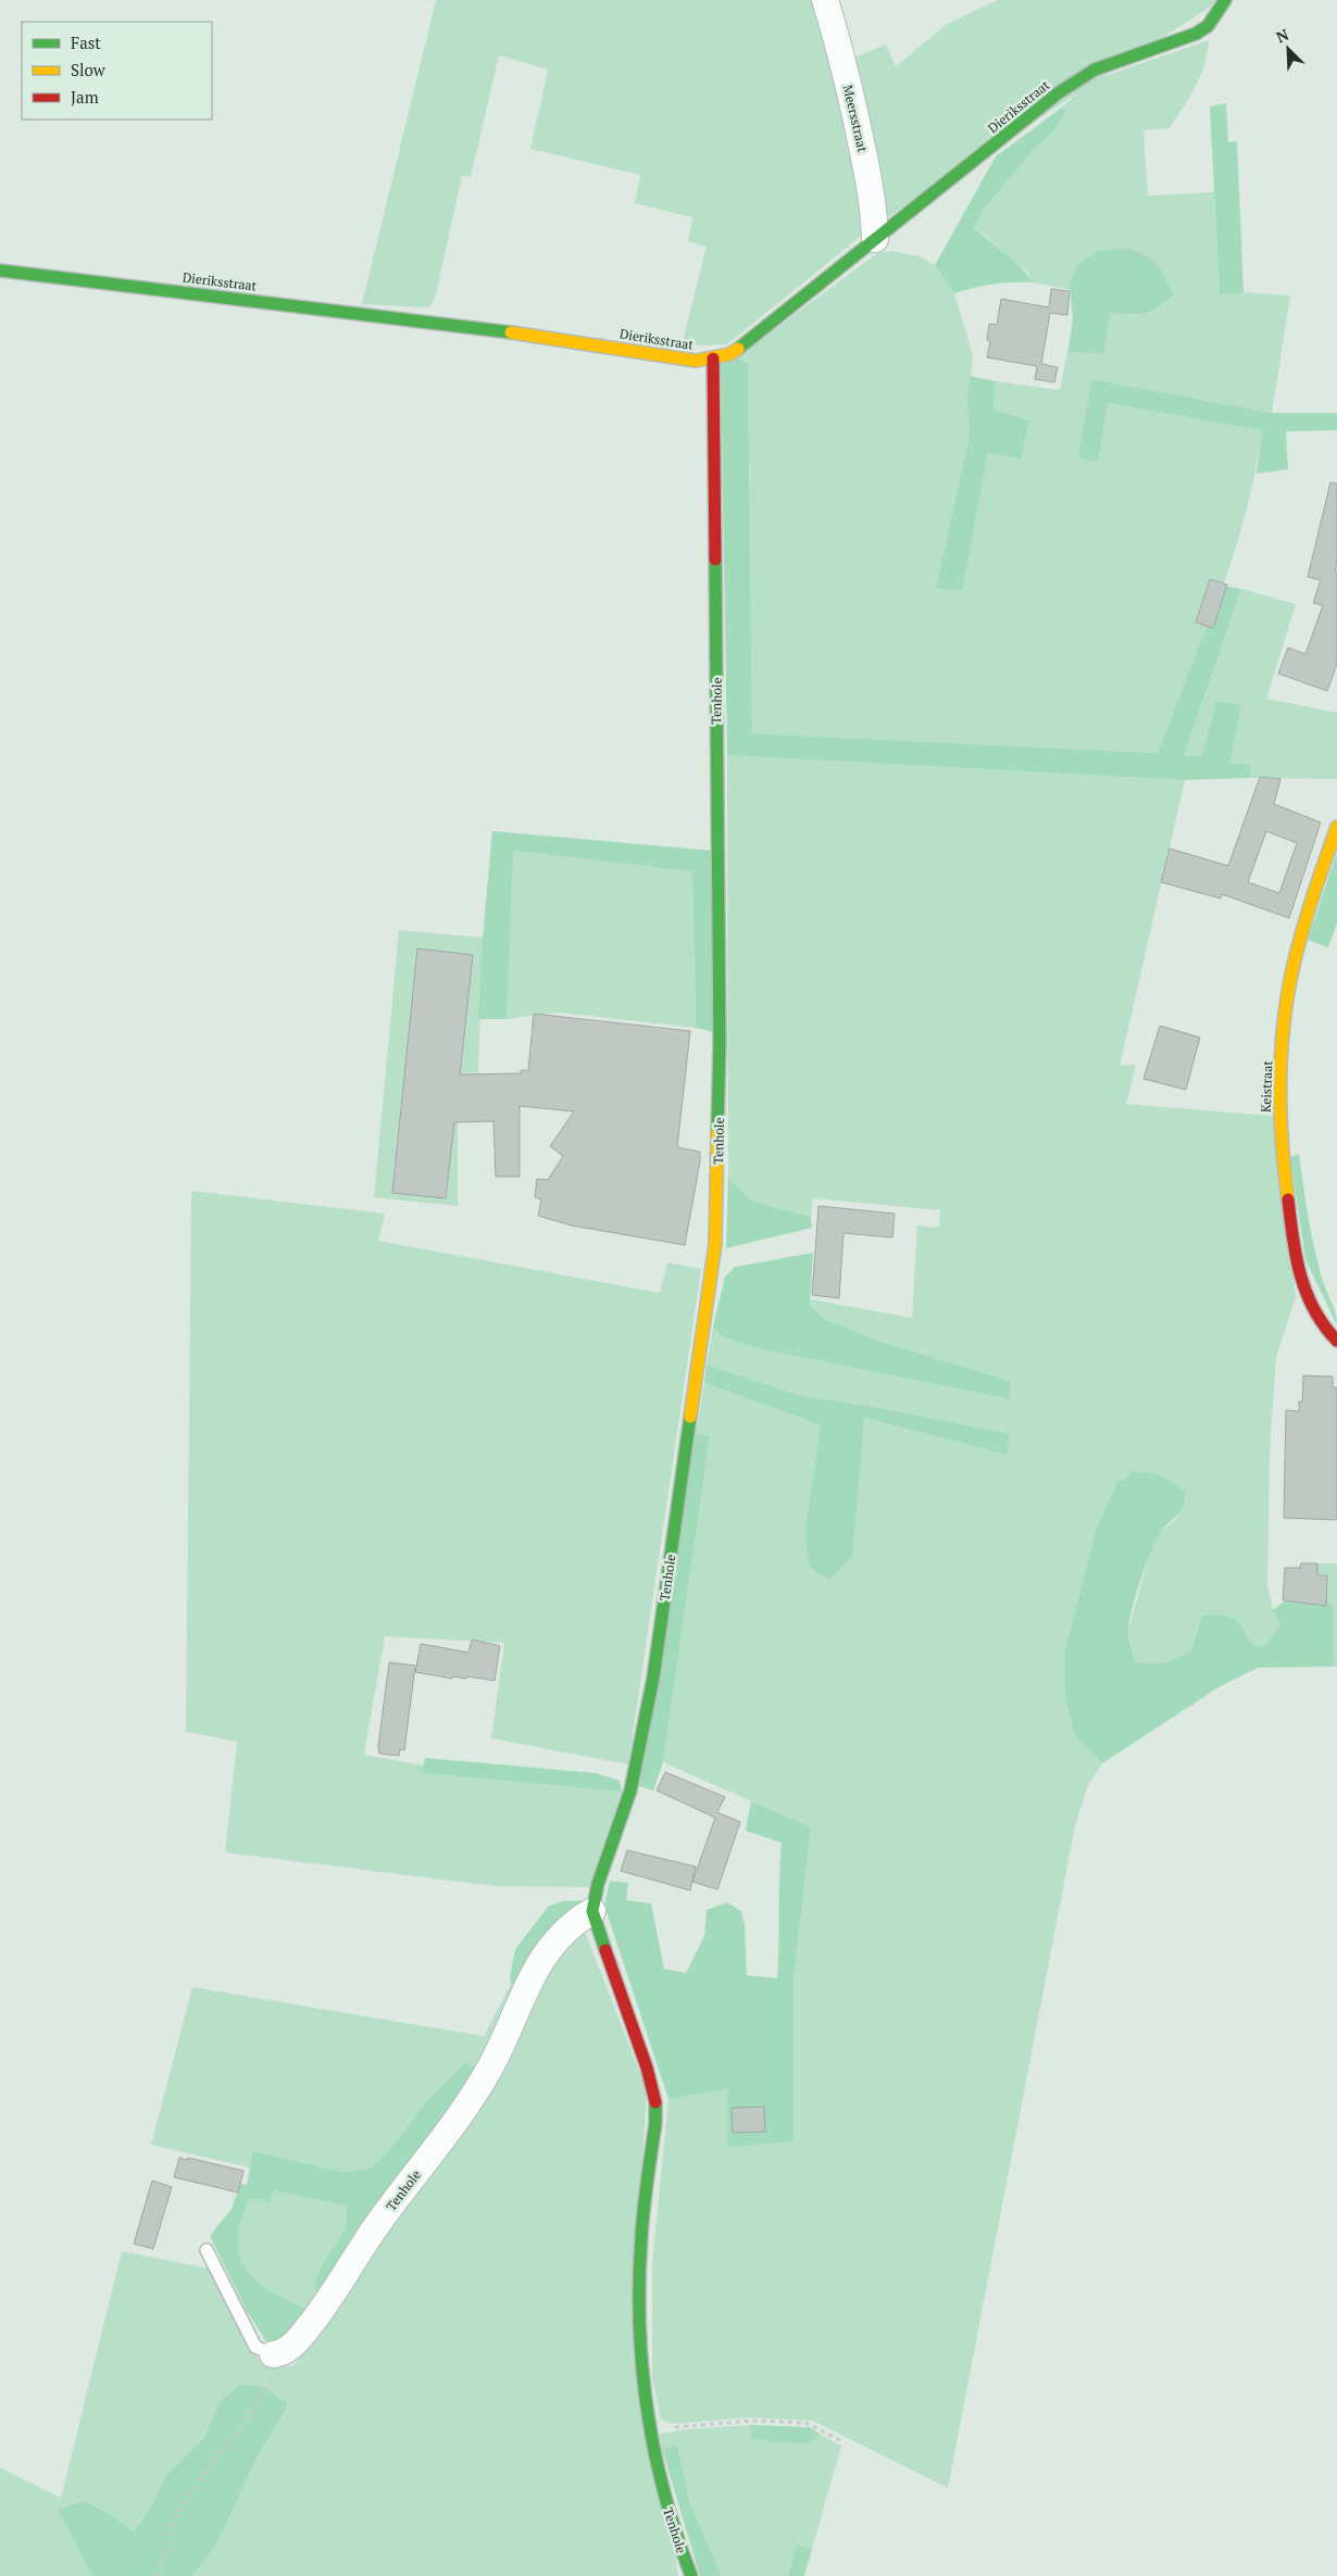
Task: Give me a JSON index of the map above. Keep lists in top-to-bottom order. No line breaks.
{"streets":{"street":["Dieriksstraat","Meersstraat","Tenhole","Keistraat"]},"crossings":[["Dieriksstraat","Meersstraat"],["Dieriksstraat","Tenhole"]],"legend":["Fast","Slow","Jam"],"north":"top left"}
